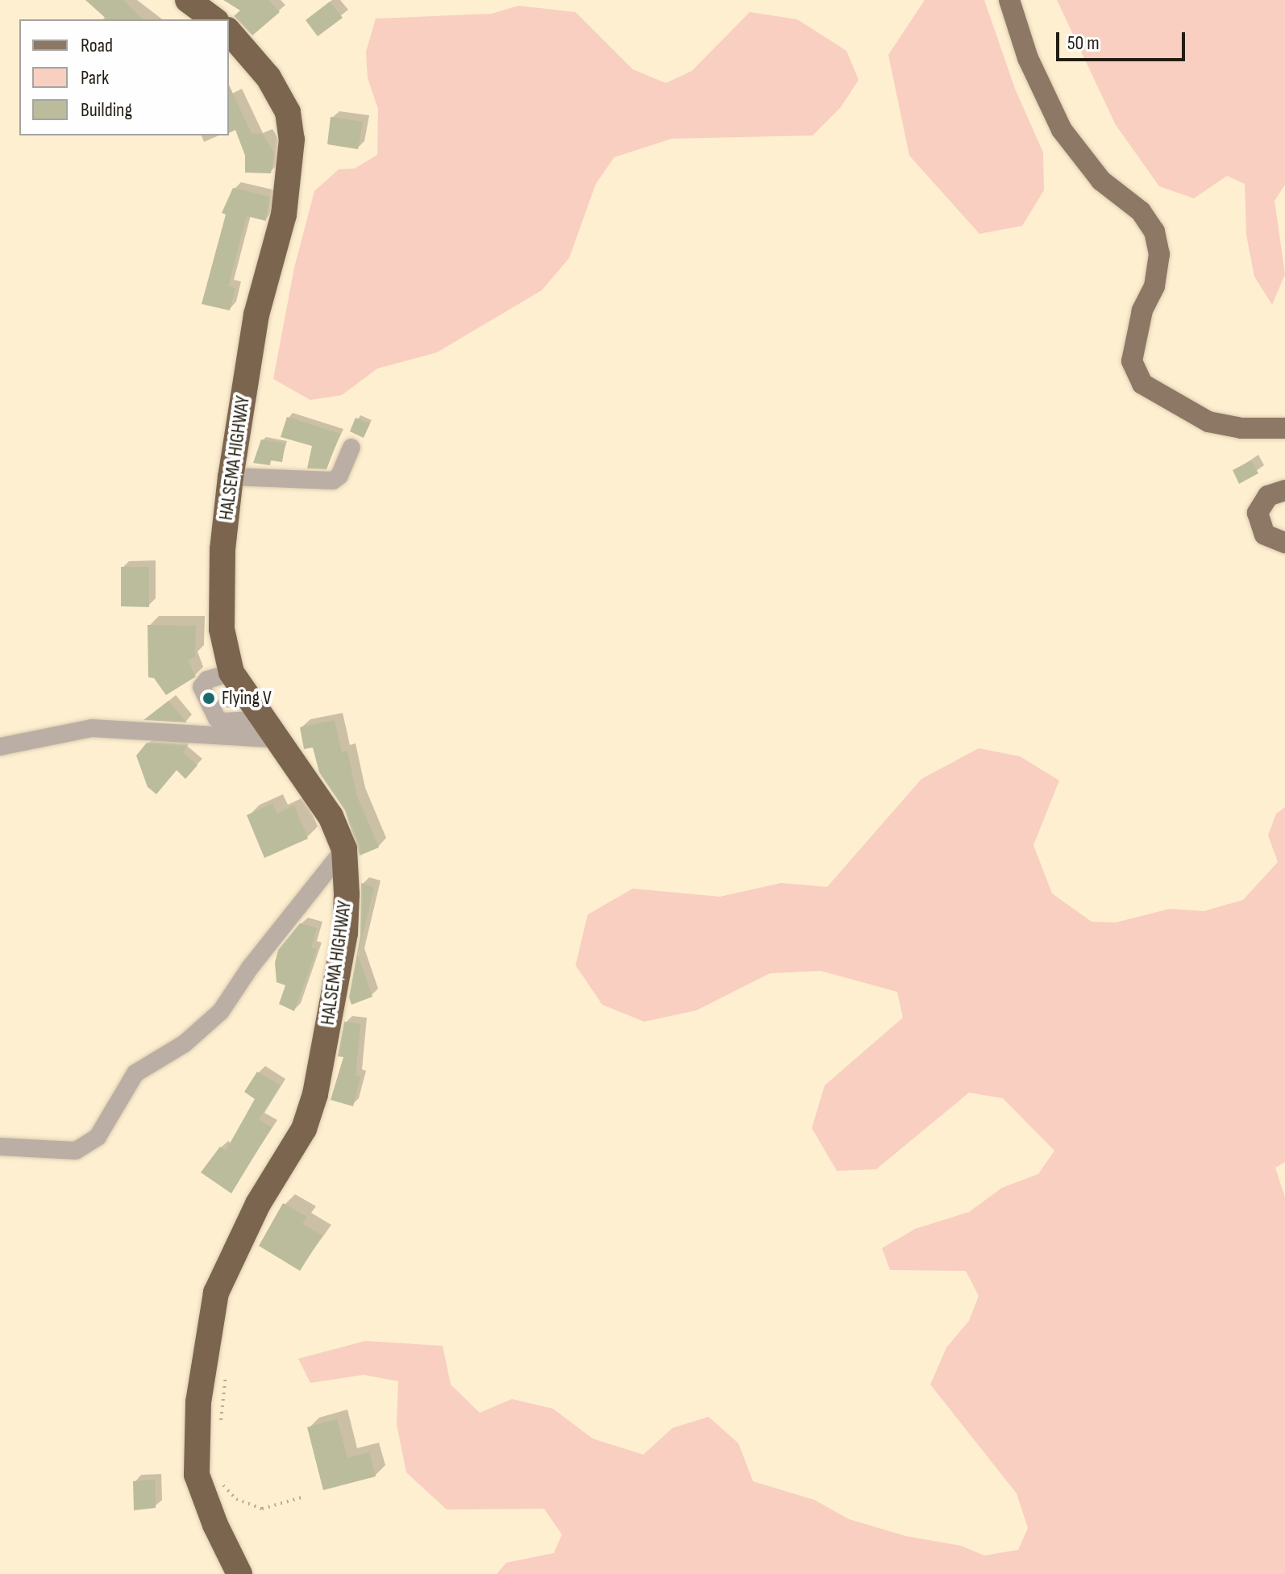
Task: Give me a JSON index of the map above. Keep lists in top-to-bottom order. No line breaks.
{"streets":{"highway":["HALSEMA HIGHWAY"]},"places":["Flying V"],"legend":["Road","Park","Building"],"scale_bar":"50 m"}
